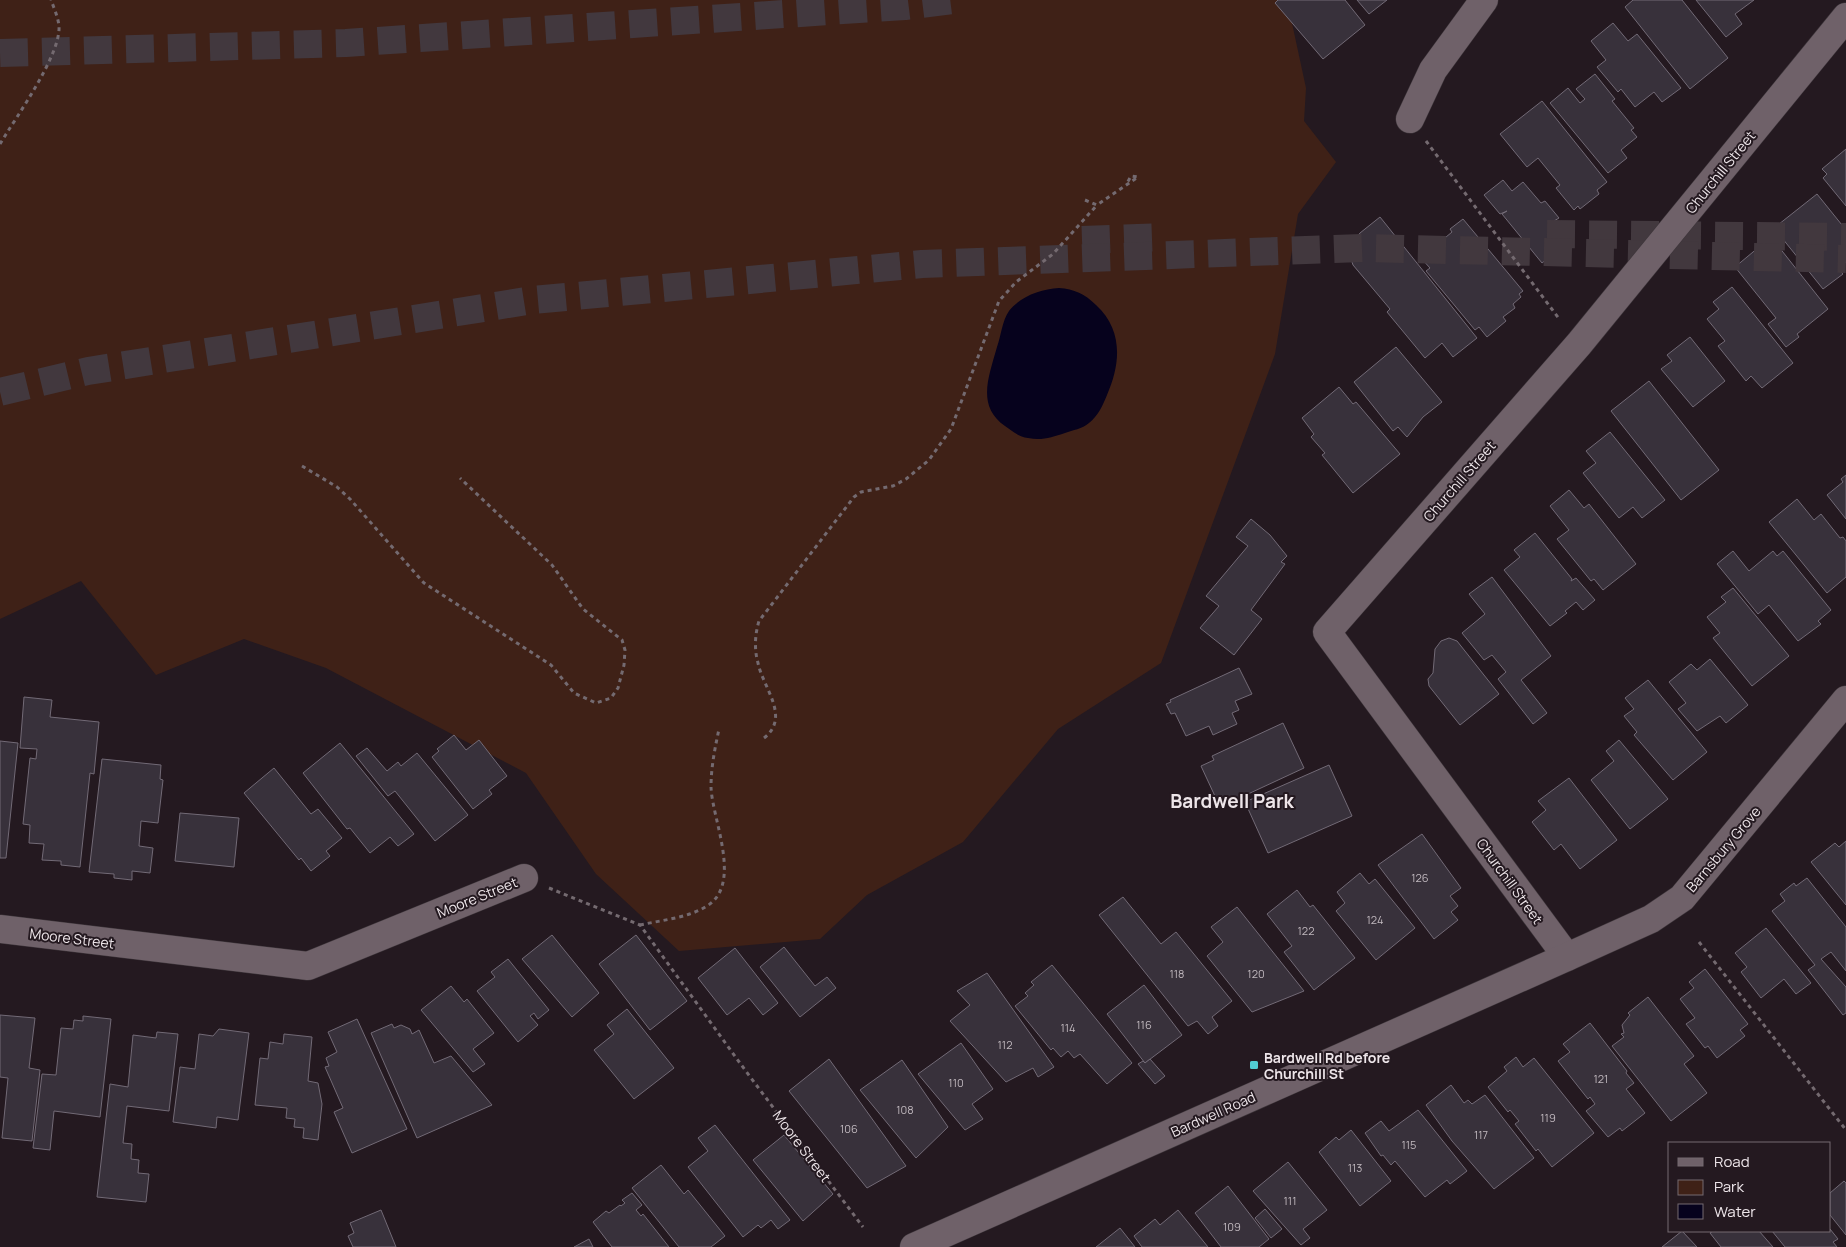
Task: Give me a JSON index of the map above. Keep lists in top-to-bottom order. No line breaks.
{"streets":{"street":["Churchill Street","Barnsbury Grove","Moore Street","Bardwell Road"]},"crossings":[["Churchill Street","Barnsbury Grove"],["Churchill Street","Bardwell Road"],["Barnsbury Grove","Bardwell Road"]],"districts":["Bardwell Park"],"places":{"transit":["Bardwell Rd before Churchill St"]},"house_numbers":["126","124","122","118","120","116","114","112","121","110","108","119","106","117","115","113","111","109"],"legend":["Road","Park","Water"]}
